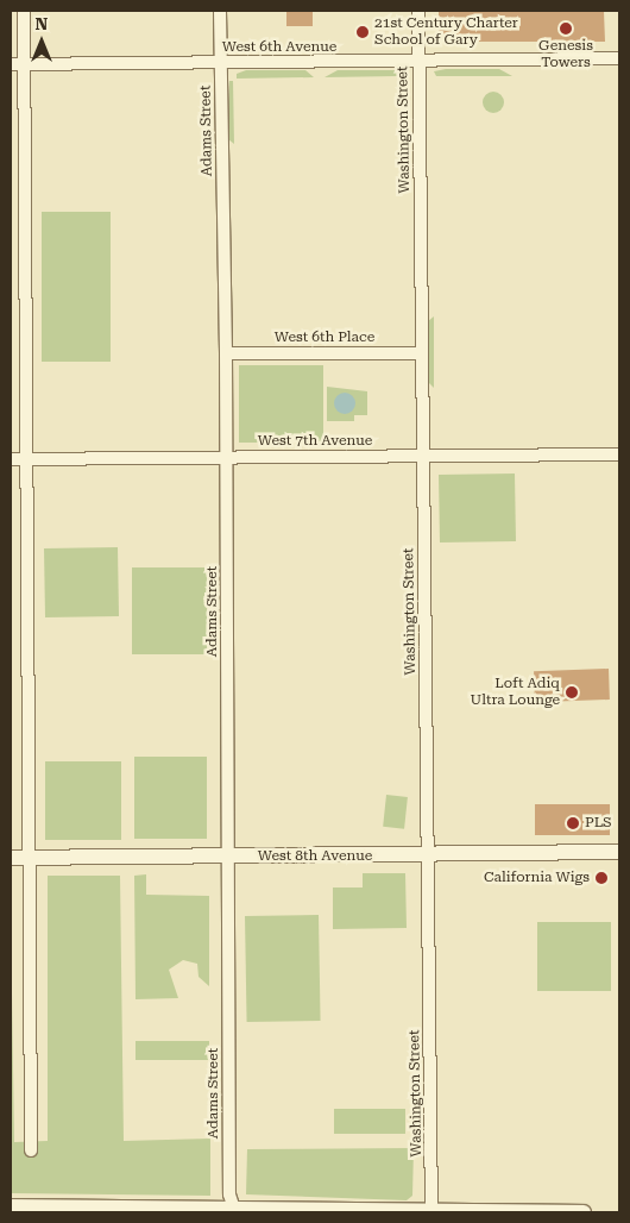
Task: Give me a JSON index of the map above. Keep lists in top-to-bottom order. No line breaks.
{"streets":{"street":["West 6th Avenue","Washington Street","Adams Street","West 6th Place","West 7th Avenue","West 8th Avenue"]},"crossings":[["West 6th Avenue","Washington Street"],["West 6th Avenue","Adams Street"],["Washington Street","West 6th Place"],["Washington Street","West 7th Avenue"],["Washington Street","West 8th Avenue"],["Adams Street","West 6th Place"],["Adams Street","West 7th Avenue"],["Adams Street","West 8th Avenue"]],"places":["Genesis Towers","21st Century Charter School of Gary","Loft Adiq Ultra Lounge","PLS","California Wigs"],"north":"top"}
